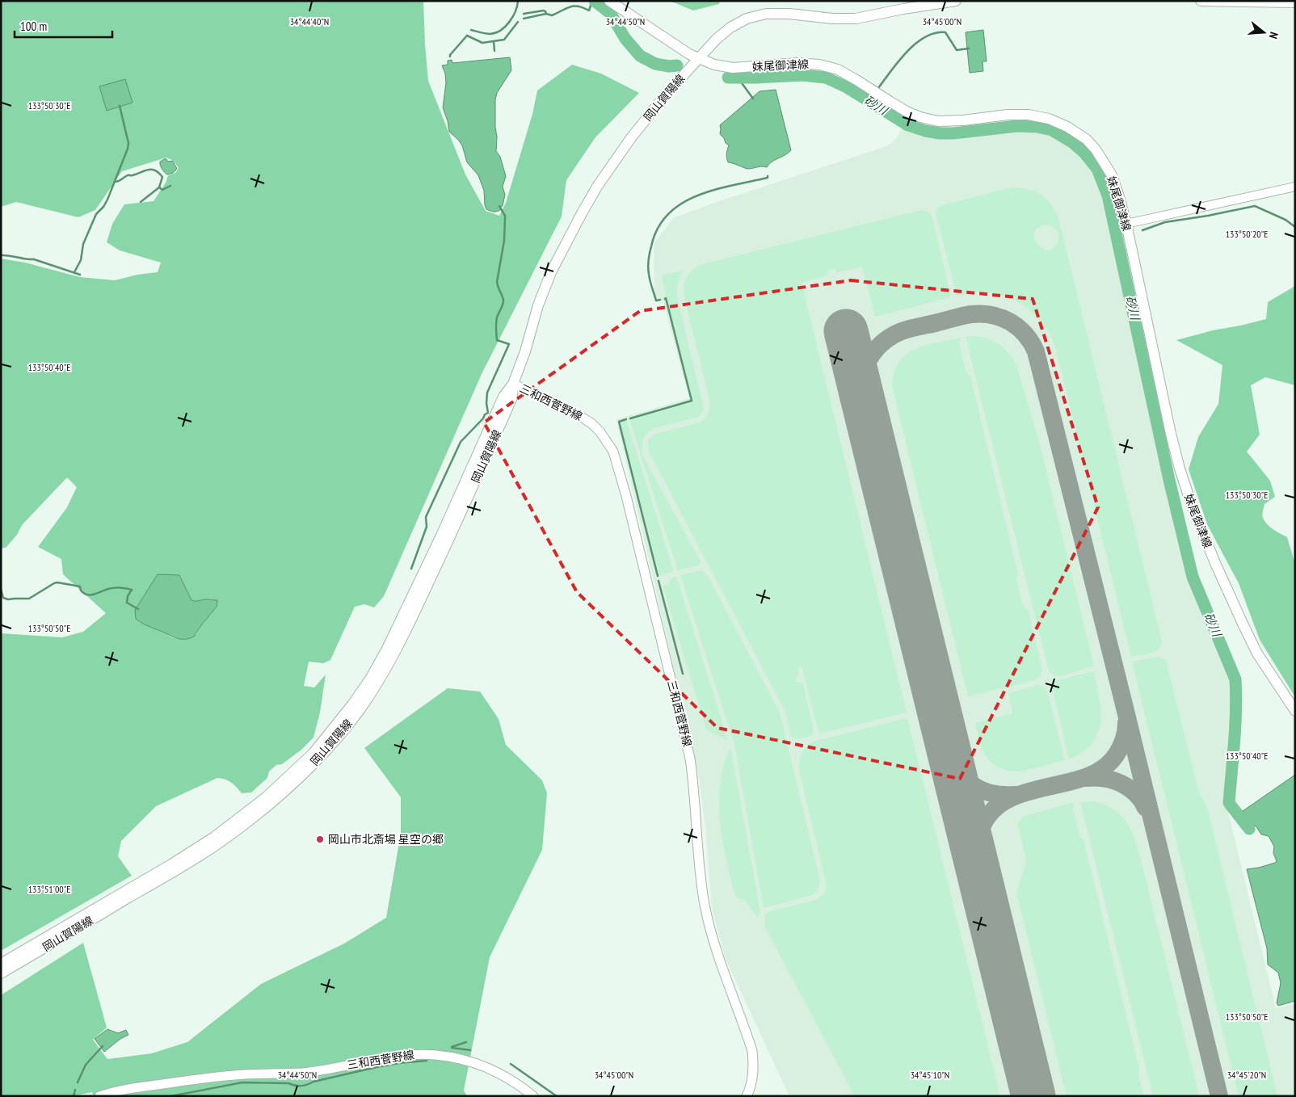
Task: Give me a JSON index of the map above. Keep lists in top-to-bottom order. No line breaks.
{"streets":{"main road":["妹尾御津線","岡山賀陽線","三和西菅野線"]},"crossings":[["妹尾御津線","岡山賀陽線"],["岡山賀陽線","三和西菅野線"]],"water":["砂川"],"places":["岡山市北斎場 星空の郷"],"scale_bar":"100 m","north":"right","coordinates":["34°44'40\"N","34°44'50\"N","34°45'00\"N","133°50'30\"E","133°50'20\"E","133°50'40\"E","133°50'50\"E","133°51'00\"E","34°45'10\"N","34°45'20\"N"]}
